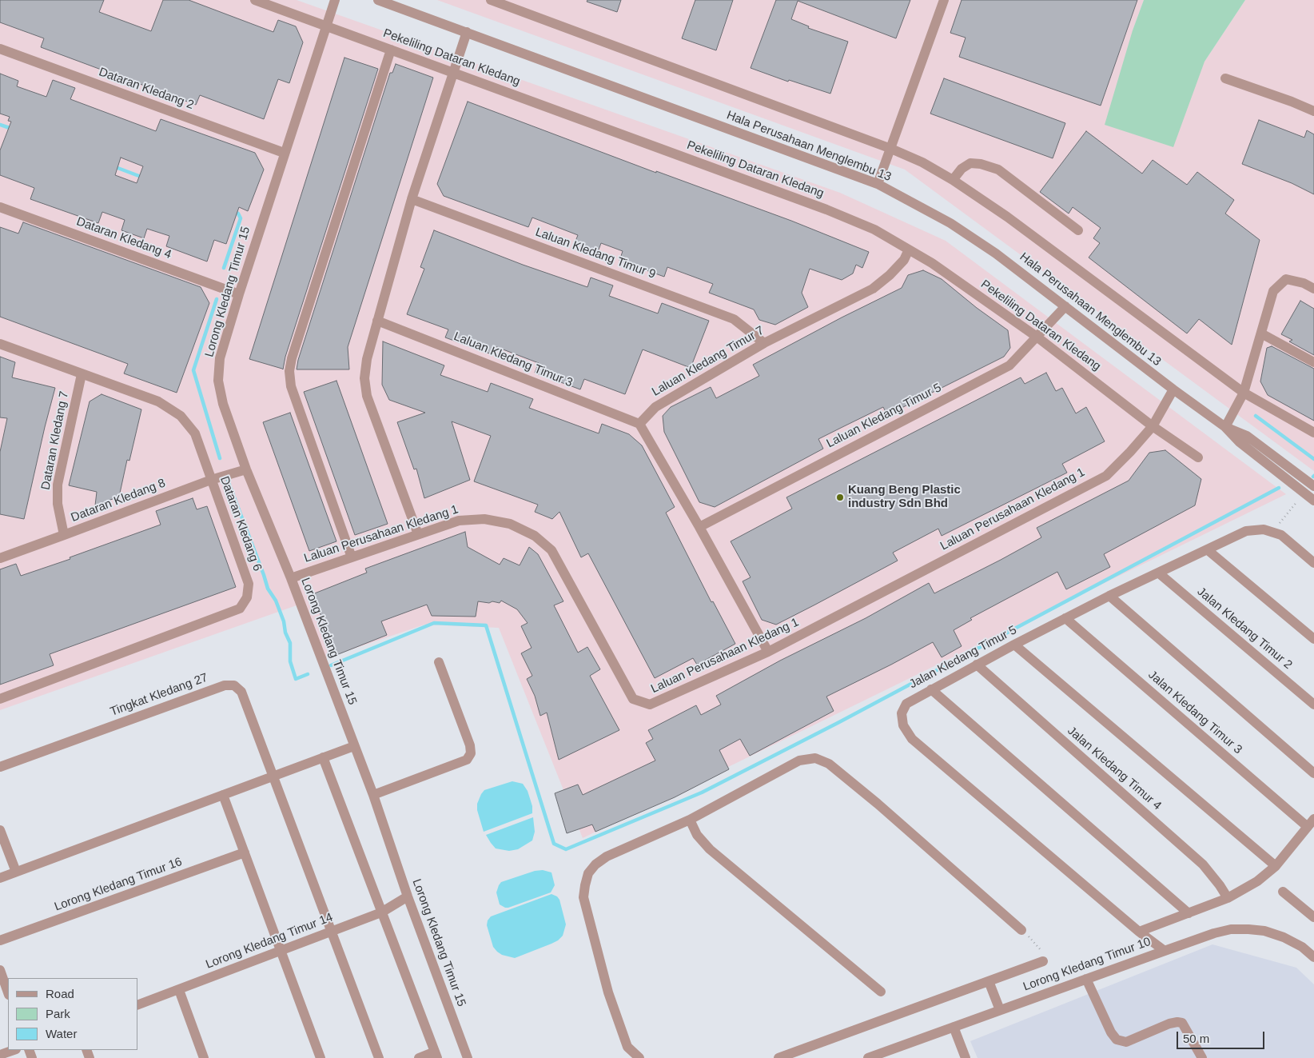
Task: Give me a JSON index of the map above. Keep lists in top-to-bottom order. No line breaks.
{"streets":{"street":["Pekeliling Dataran Kledang","Dataran Kledang 2","Hala Perusahaan Menglembu 13","Dataran Kledang 4","Laluan Kledang Timur 9","Lorong Kledang Timur 15","Laluan Kledang Timur 3","Laluan Kledang Timur 7","Laluan Kledang Timur 5","Dataran Kledang 7","Dataran Kledang 8","Laluan Perusahaan Kledang 1","Dataran Kledang 6","Jalan Kledang Timur 2","Jalan Kledang Timur 5","Tingkat Kledang 27","Jalan Kledang Timur 3","Jalan Kledang Timur 4","Lorong Kledang Timur 16","Lorong Kledang Timur 14","Lorong Kledang Timur 10"]},"crossings":[["Pekeliling Dataran Kledang","Lorong Kledang Timur 15"],["Pekeliling Dataran Kledang","Laluan Kledang Timur 7"],["Pekeliling Dataran Kledang","Laluan Kledang Timur 5"],["Pekeliling Dataran Kledang","Laluan Perusahaan Kledang 1"],["Dataran Kledang 2","Lorong Kledang Timur 15"],["Hala Perusahaan Menglembu 13","Laluan Kledang Timur 5"],["Hala Perusahaan Menglembu 13","Laluan Perusahaan Kledang 1"],["Dataran Kledang 4","Lorong Kledang Timur 15"],["Laluan Kledang Timur 9","Laluan Kledang Timur 7"],["Lorong Kledang Timur 15","Dataran Kledang 8"],["Lorong Kledang Timur 15","Laluan Perusahaan Kledang 1"],["Lorong Kledang Timur 15","Lorong Kledang Timur 14"],["Laluan Kledang Timur 3","Laluan Kledang Timur 7"],["Dataran Kledang 7","Dataran Kledang 8"],["Dataran Kledang 7","Dataran Kledang 6"],["Dataran Kledang 8","Dataran Kledang 6"],["Jalan Kledang Timur 2","Jalan Kledang Timur 5"],["Jalan Kledang Timur 5","Jalan Kledang Timur 3"],["Jalan Kledang Timur 5","Jalan Kledang Timur 4"],["Jalan Kledang Timur 5","Lorong Kledang Timur 10"]],"places":["Kuang Beng Plastic industry Sdn Bhd"],"legend":["Road","Park","Water"],"scale_bar":"50 m"}
